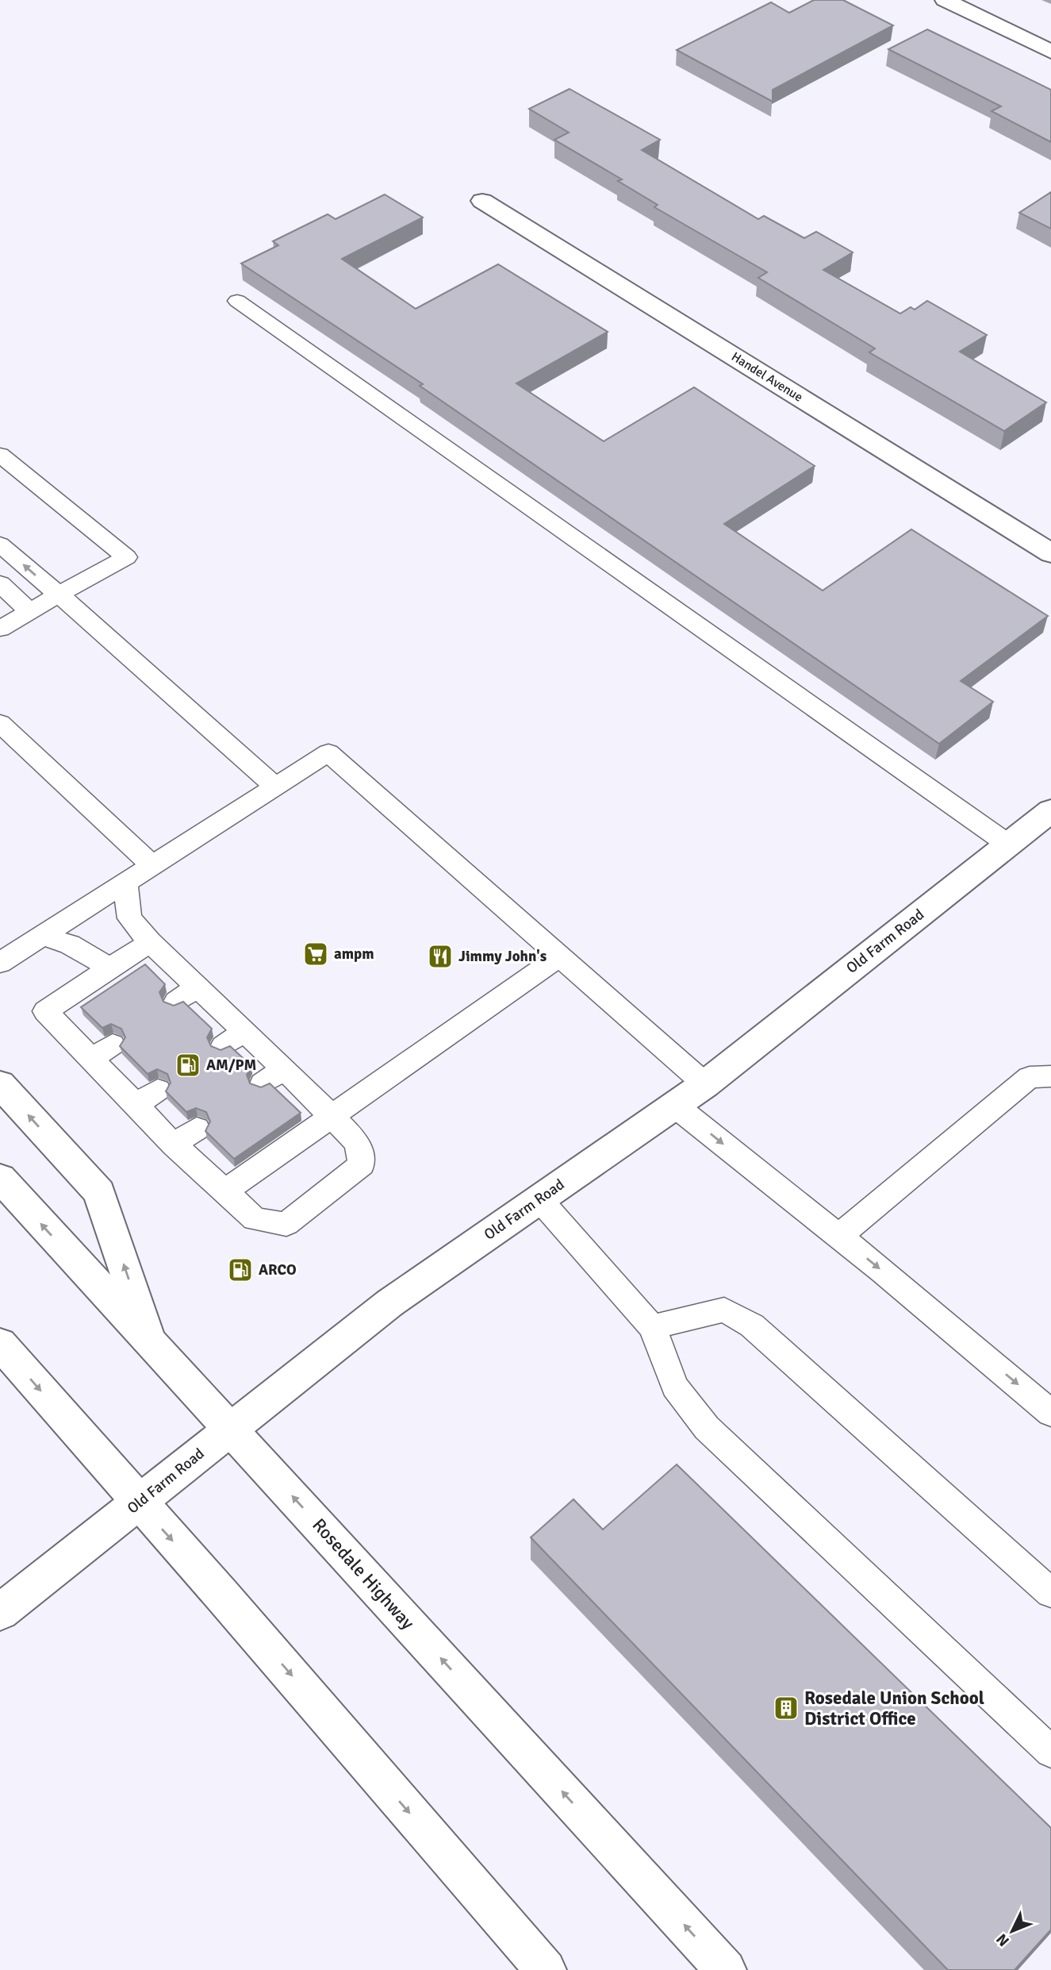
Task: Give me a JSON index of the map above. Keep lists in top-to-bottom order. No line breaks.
{"streets":{"street":["Handel Avenue","Old Farm Road","Rosedale Highway"]},"crossings":[["Old Farm Road","Rosedale Highway"]],"places":{"supermarket":["ampm"],"restaurant":["Jimmy John's"],"fuel station":["AM/PM","ARCO"],"building":["Rosedale Union School District Office"]},"north":"bottom left"}
